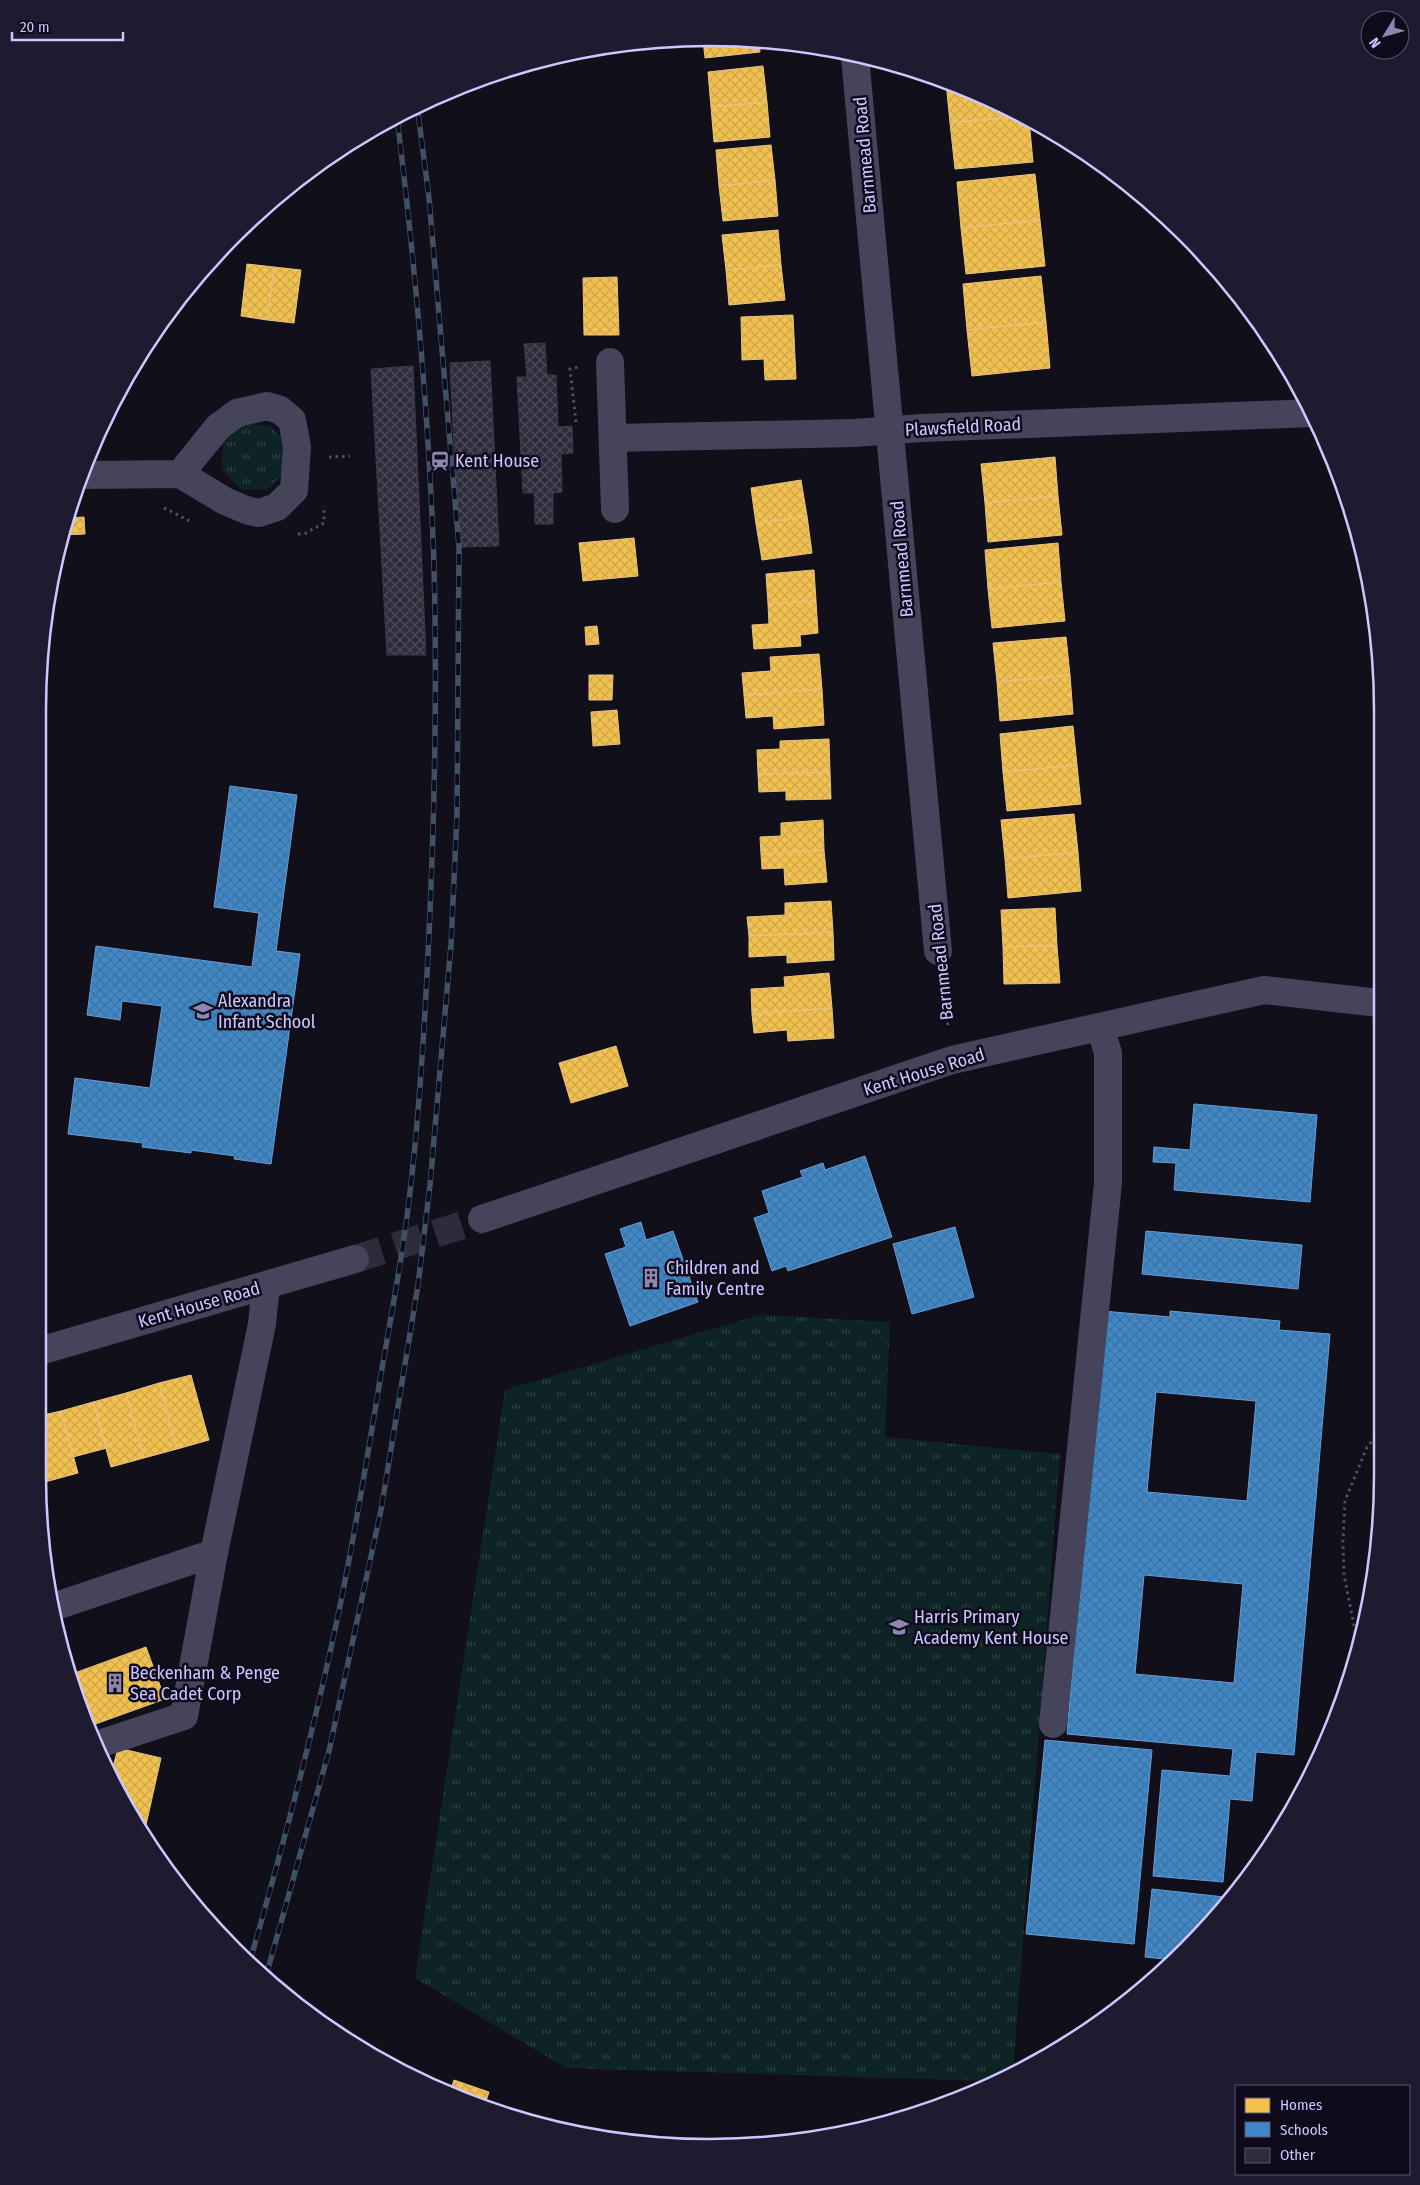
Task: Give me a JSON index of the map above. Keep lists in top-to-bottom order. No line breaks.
{"streets":{"street":["Barnmead Road","Plawsfield Road","Kent House Road"]},"crossings":[["Barnmead Road","Plawsfield Road"],["Barnmead Road","Kent House Road"]],"places":{"station":["Kent House"],"school or university":["Alexandra Infant School","Harris Primary Academy Kent House"],"building":["Children and Family Centre","Beckenham & Penge Sea Cadet Corp"]},"legend":["Homes","Schools","Other"],"scale_bar":"20 m","north":"bottom left"}
